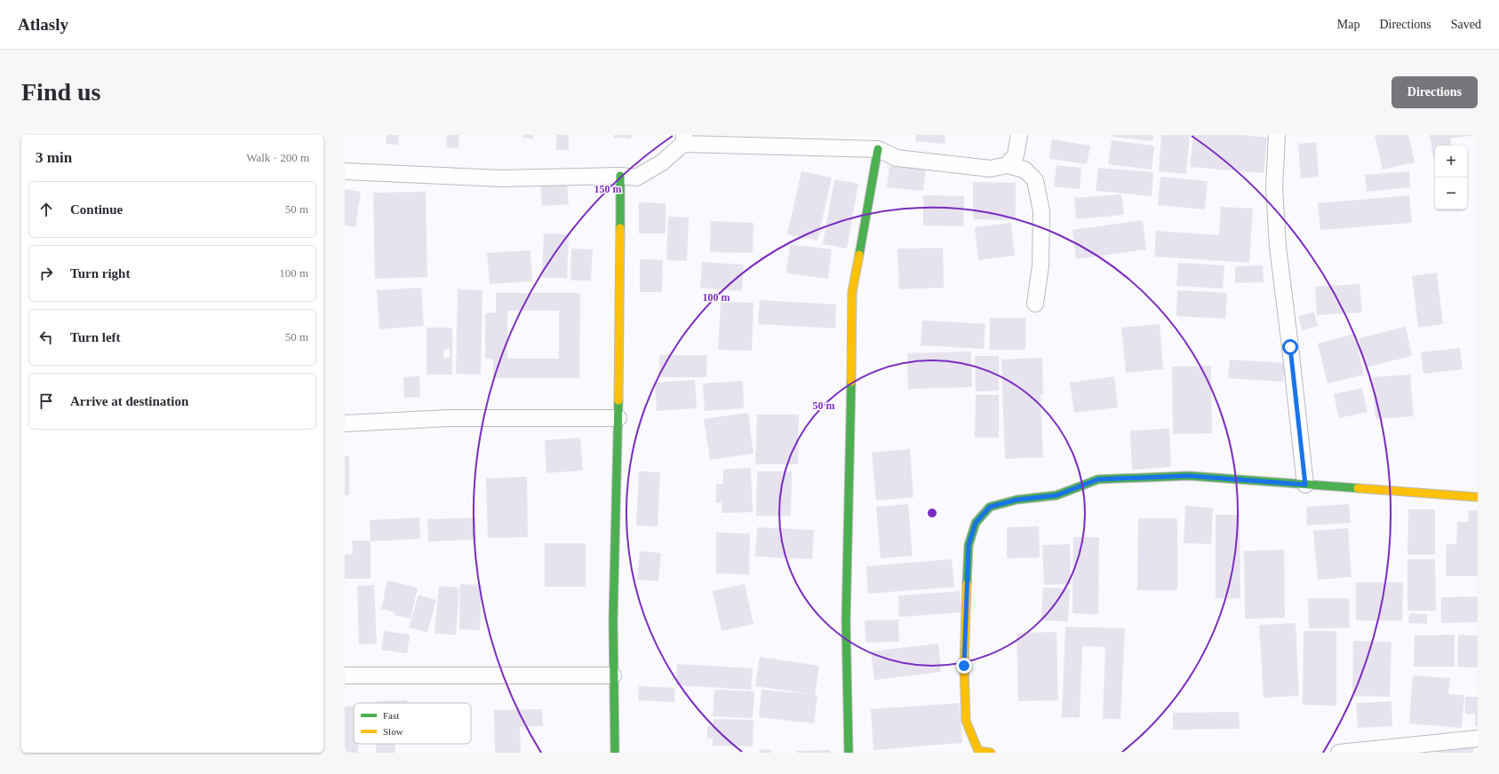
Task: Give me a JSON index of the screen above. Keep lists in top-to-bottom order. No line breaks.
{"legend":["Fast","Slow"],"page":{"header":"Atlasly","nav":["Map","Directions","Saved"],"buttons":"Directions","title":"Find us","heading":["3 min","Walk · 200 m"],"map_buttons":["+","−"],"list":[["Continue","50 m"],["Turn right","100 m"],["Turn left","50 m"],"Arrive at destination"]},"rings":["150 m","100 m","50 m"]}
